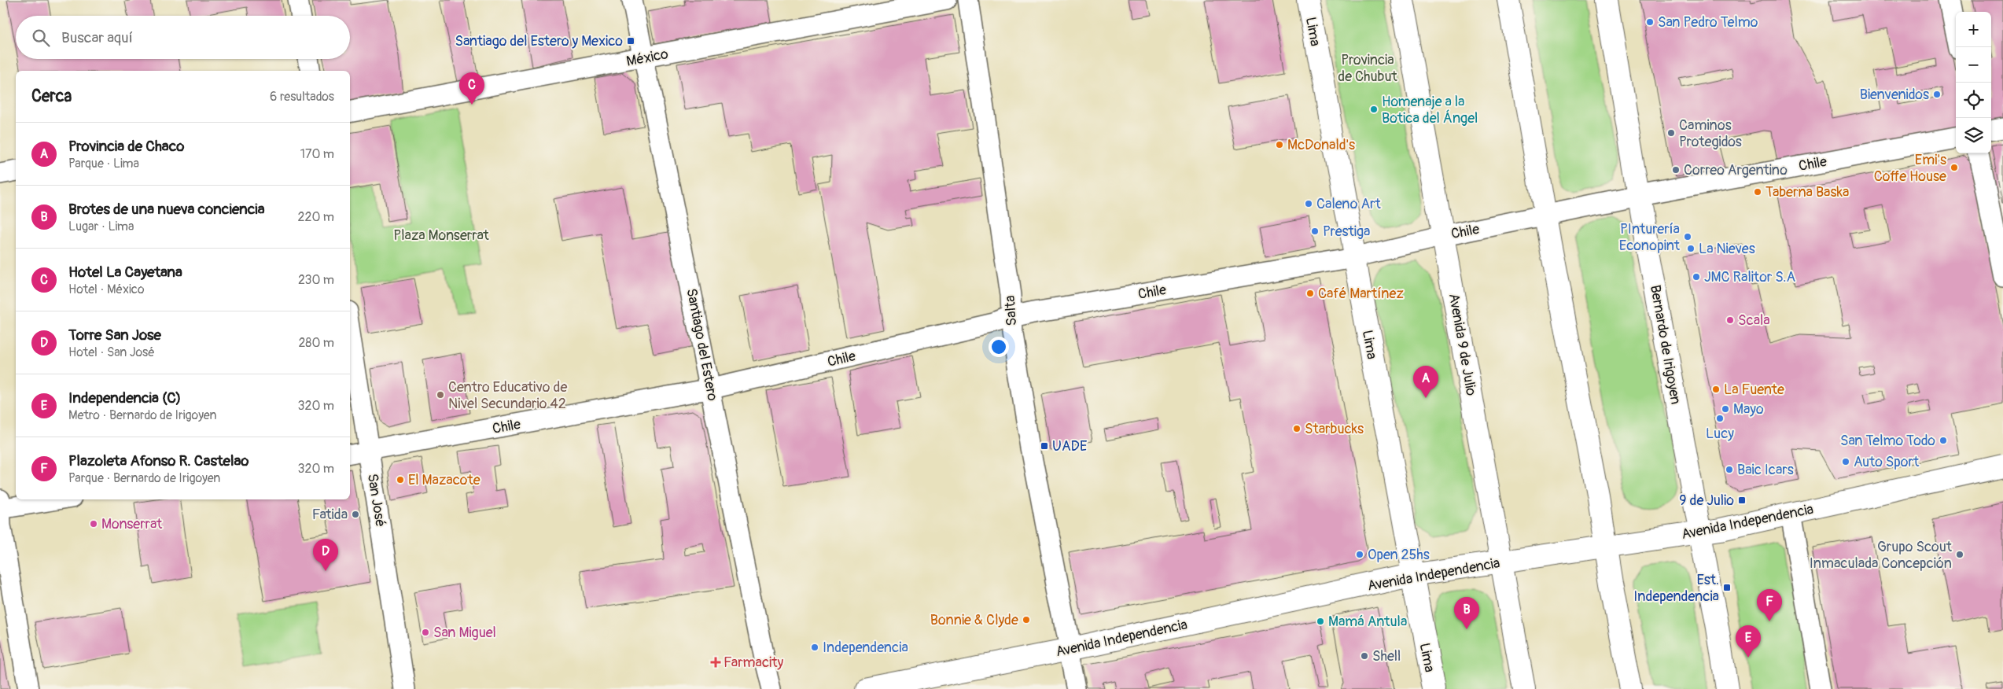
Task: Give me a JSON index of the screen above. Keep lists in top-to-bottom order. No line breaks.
{"streets":{"main road":["Lima","Avenida 9 de Julio","Bernardo de Irigoyen","Avenida Independencia"],"street":["México","Chile","Salta","Santiago del Estero","San José"]},"crossings":[["Lima","Chile"],["Lima","Avenida Independencia"],["México","Santiago del Estero"],["Chile","Salta"],["Chile","Santiago del Estero"],["Chile","Avenida 9 de Julio"],["Chile","Bernardo de Irigoyen"],["Chile","San José"],["Salta","Avenida Independencia"],["Avenida 9 de Julio","Avenida Independencia"],["Bernardo de Irigoyen","Avenida Independencia"]],"parks":["Provincia de Chubut","Plaza Monserrat"],"places":{"other":["San Pedro Telmo","Bienvenidos","Homenaje a la Botica del Ángel","Caminos Protegidos","McDonald's","Emi's Coffe House","Correo Argentino","Taberna Baska","Caleno Art","Prestiga","PInturería Econopint","La Nieves","JMC Ralitor S.A","Café Martínez","Scala","La Fuente","Centro Educativo de Nivel Secundario 42","Mayo","Lucy","Starbucks","San Telmo Todo","Auto Sport","Baic Icars","El Mazacote","Fatida","Monserrat","Open 25hs","Grupo Scout Inmaculada Concepción","Bonnie & Clyde","Mamá Antula","San Miguel","Independencia","Shell"],"transit":["Santiago del Estero y Mexico","UADE","9 de Julio","Est. Independencia"],"health":["Farmacity"]},"page":{"map_buttons":["+","−"],"search":"Buscar aquí","heading":["Cerca","6 resultados"],"pins":["C","A","D","F","B","E"],"list":[{"mark":"A","name":"Provincia de Chaco","note":"Parque · Lima","value":"170 m"},{"mark":"B","name":"Brotes de una nueva conciencia","note":"Lugar · Lima","value":"220 m"},{"mark":"C","name":"Hotel La Cayetana","note":"Hotel · México","value":"230 m"},{"mark":"D","name":"Torre San Jose","note":"Hotel · San José","value":"280 m"},{"mark":"E","name":"Independencia (C)","note":"Metro · Bernardo de Irigoyen","value":"320 m"},{"mark":"F","name":"Plazoleta Afonso R. Castelao","note":"Parque · Bernardo de Irigoyen","value":"320 m"}]}}
